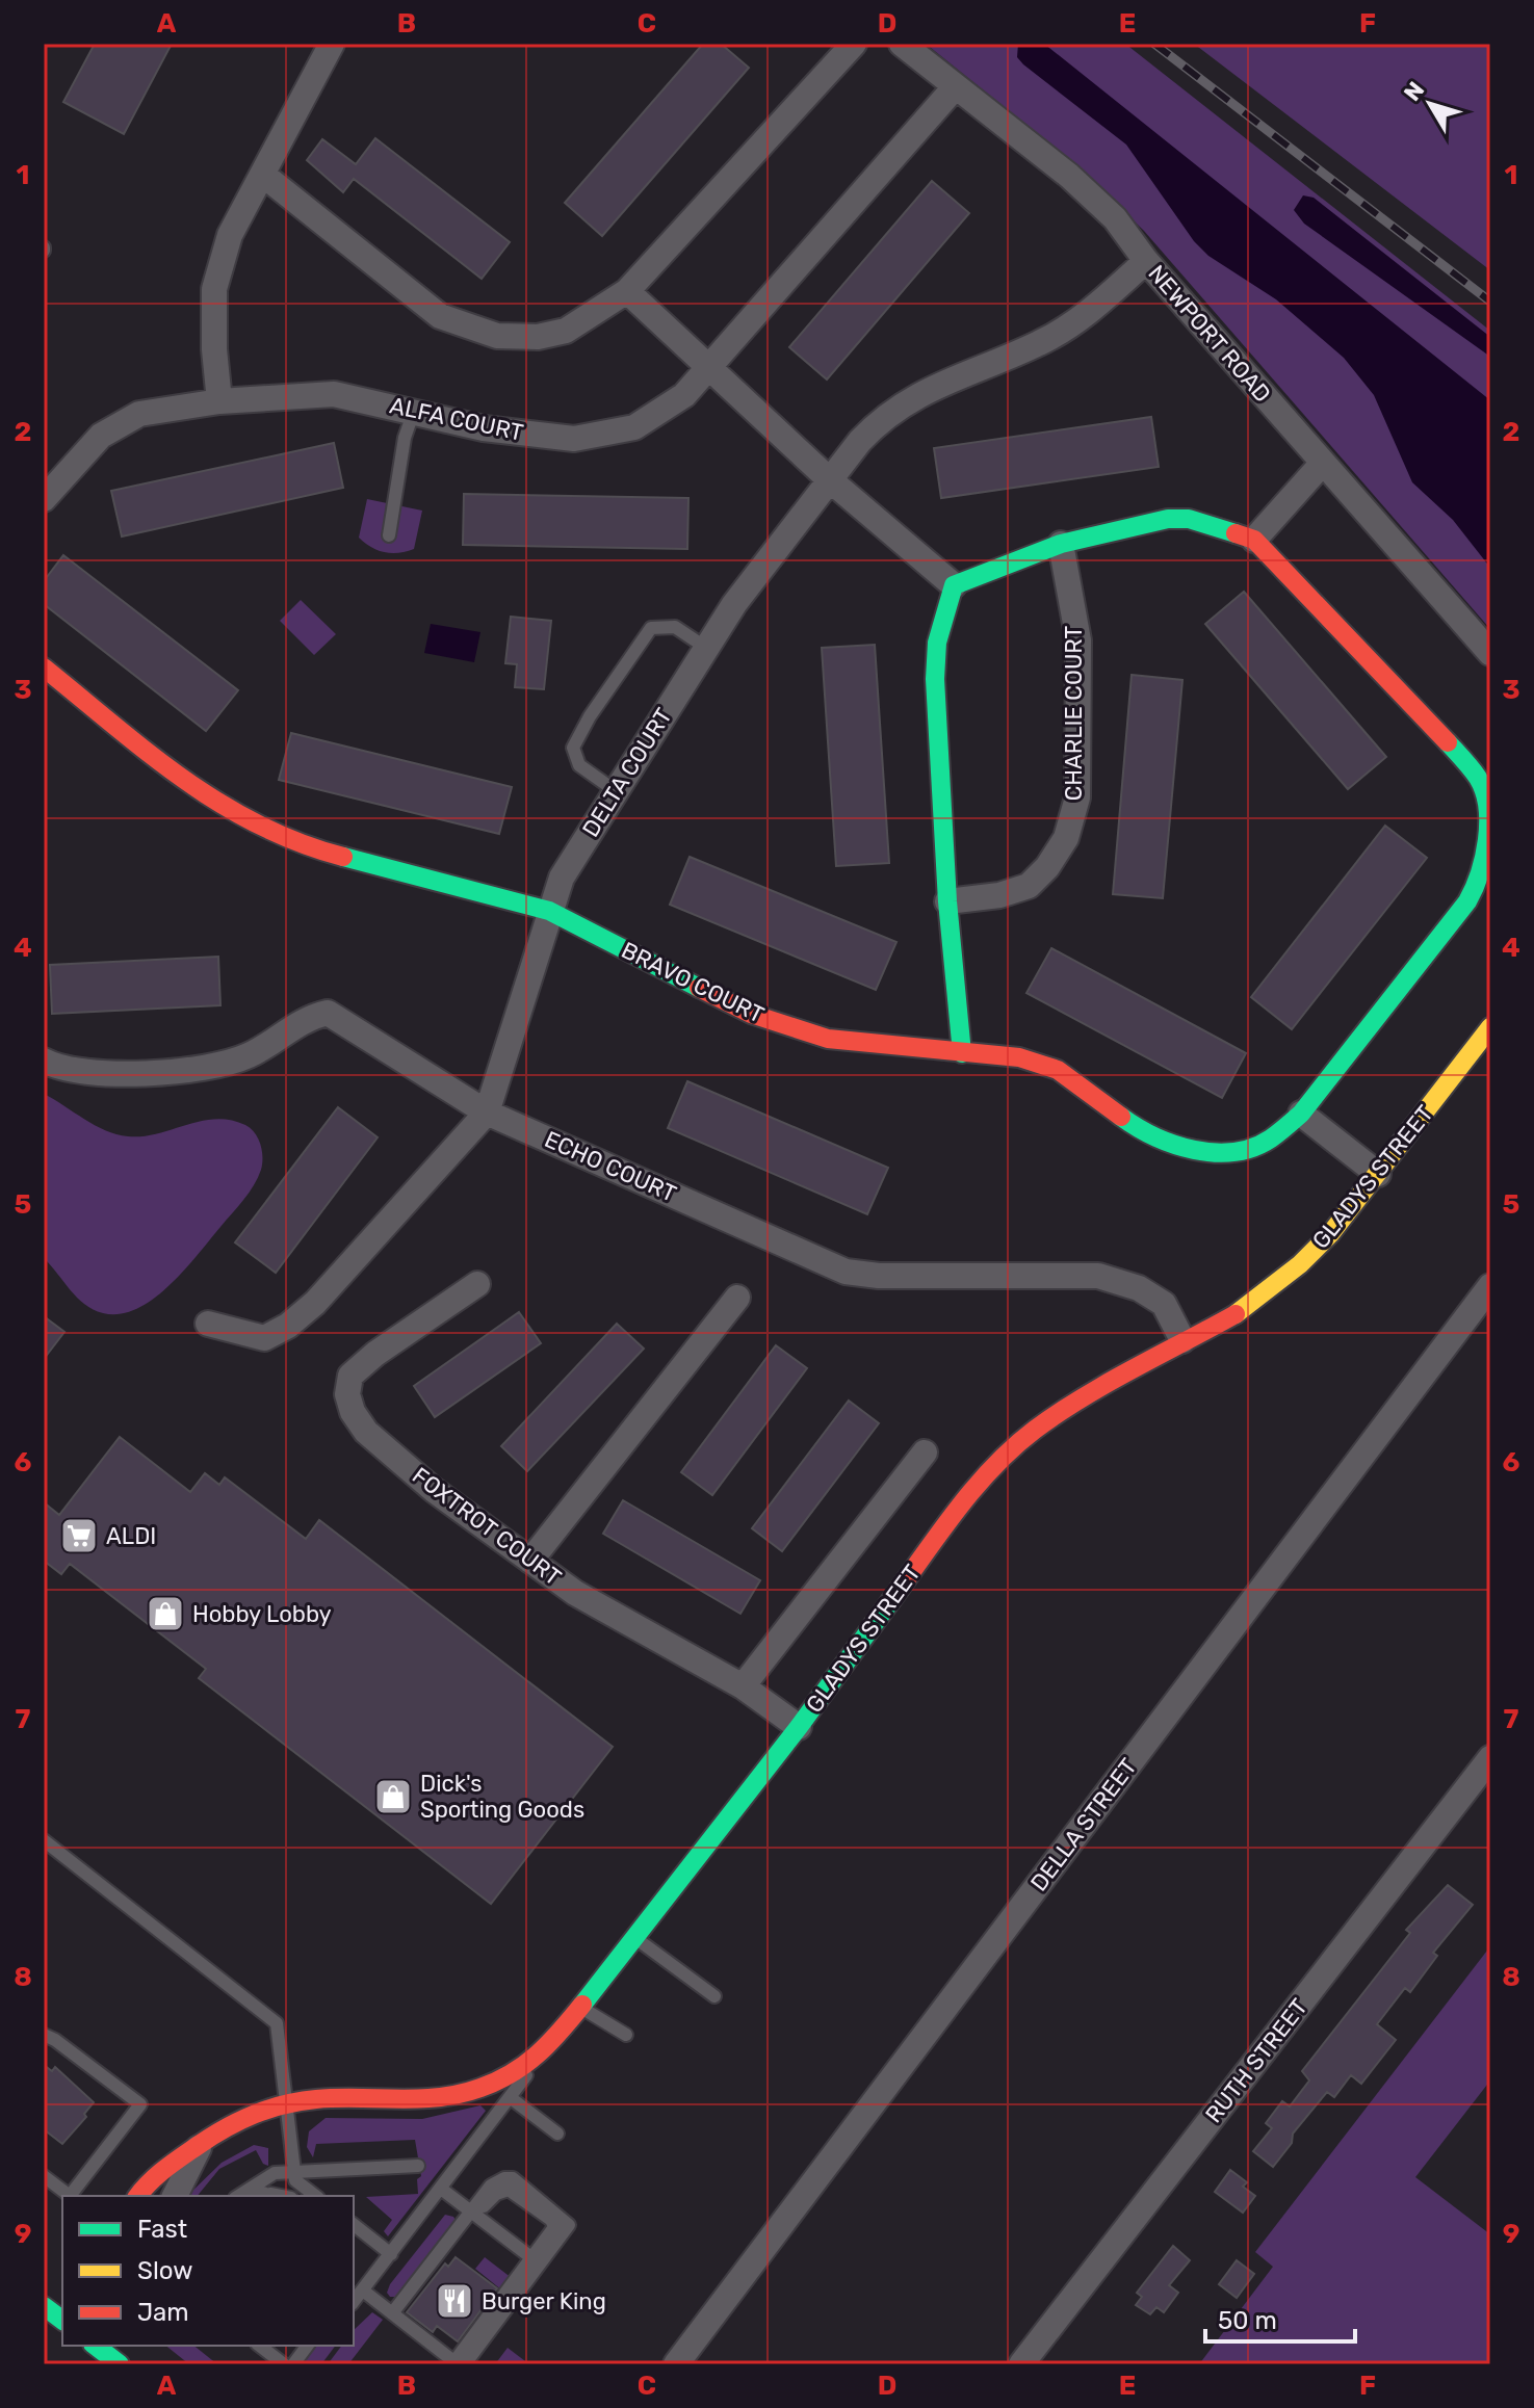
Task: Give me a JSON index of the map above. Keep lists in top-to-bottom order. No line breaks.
{"streets":{"street":["NEWPORT ROAD","ALFA COURT","CHARLIE COURT","DELTA COURT","BRAVO COURT","ECHO COURT","GLADYS STREET","FOXTROT COURT","DELLA STREET","RUTH STREET"]},"crossings":[["NEWPORT ROAD","ALFA COURT"],["NEWPORT ROAD","DELTA COURT"],["DELTA COURT","BRAVO COURT"],["DELTA COURT","ECHO COURT"],["ECHO COURT","GLADYS STREET"],["GLADYS STREET","FOXTROT COURT"]],"places":{"supermarket":["ALDI"],"shop":["Hobby Lobby","Dick's Sporting Goods"],"restaurant":["Burger King"]},"legend":["Fast","Slow","Jam"],"scale_bar":"50 m","north":"top left","grid":{"columns":["A","B","C","D","E","F"],"rows":["1","2","3","4","5","6","7","8","9"]}}
